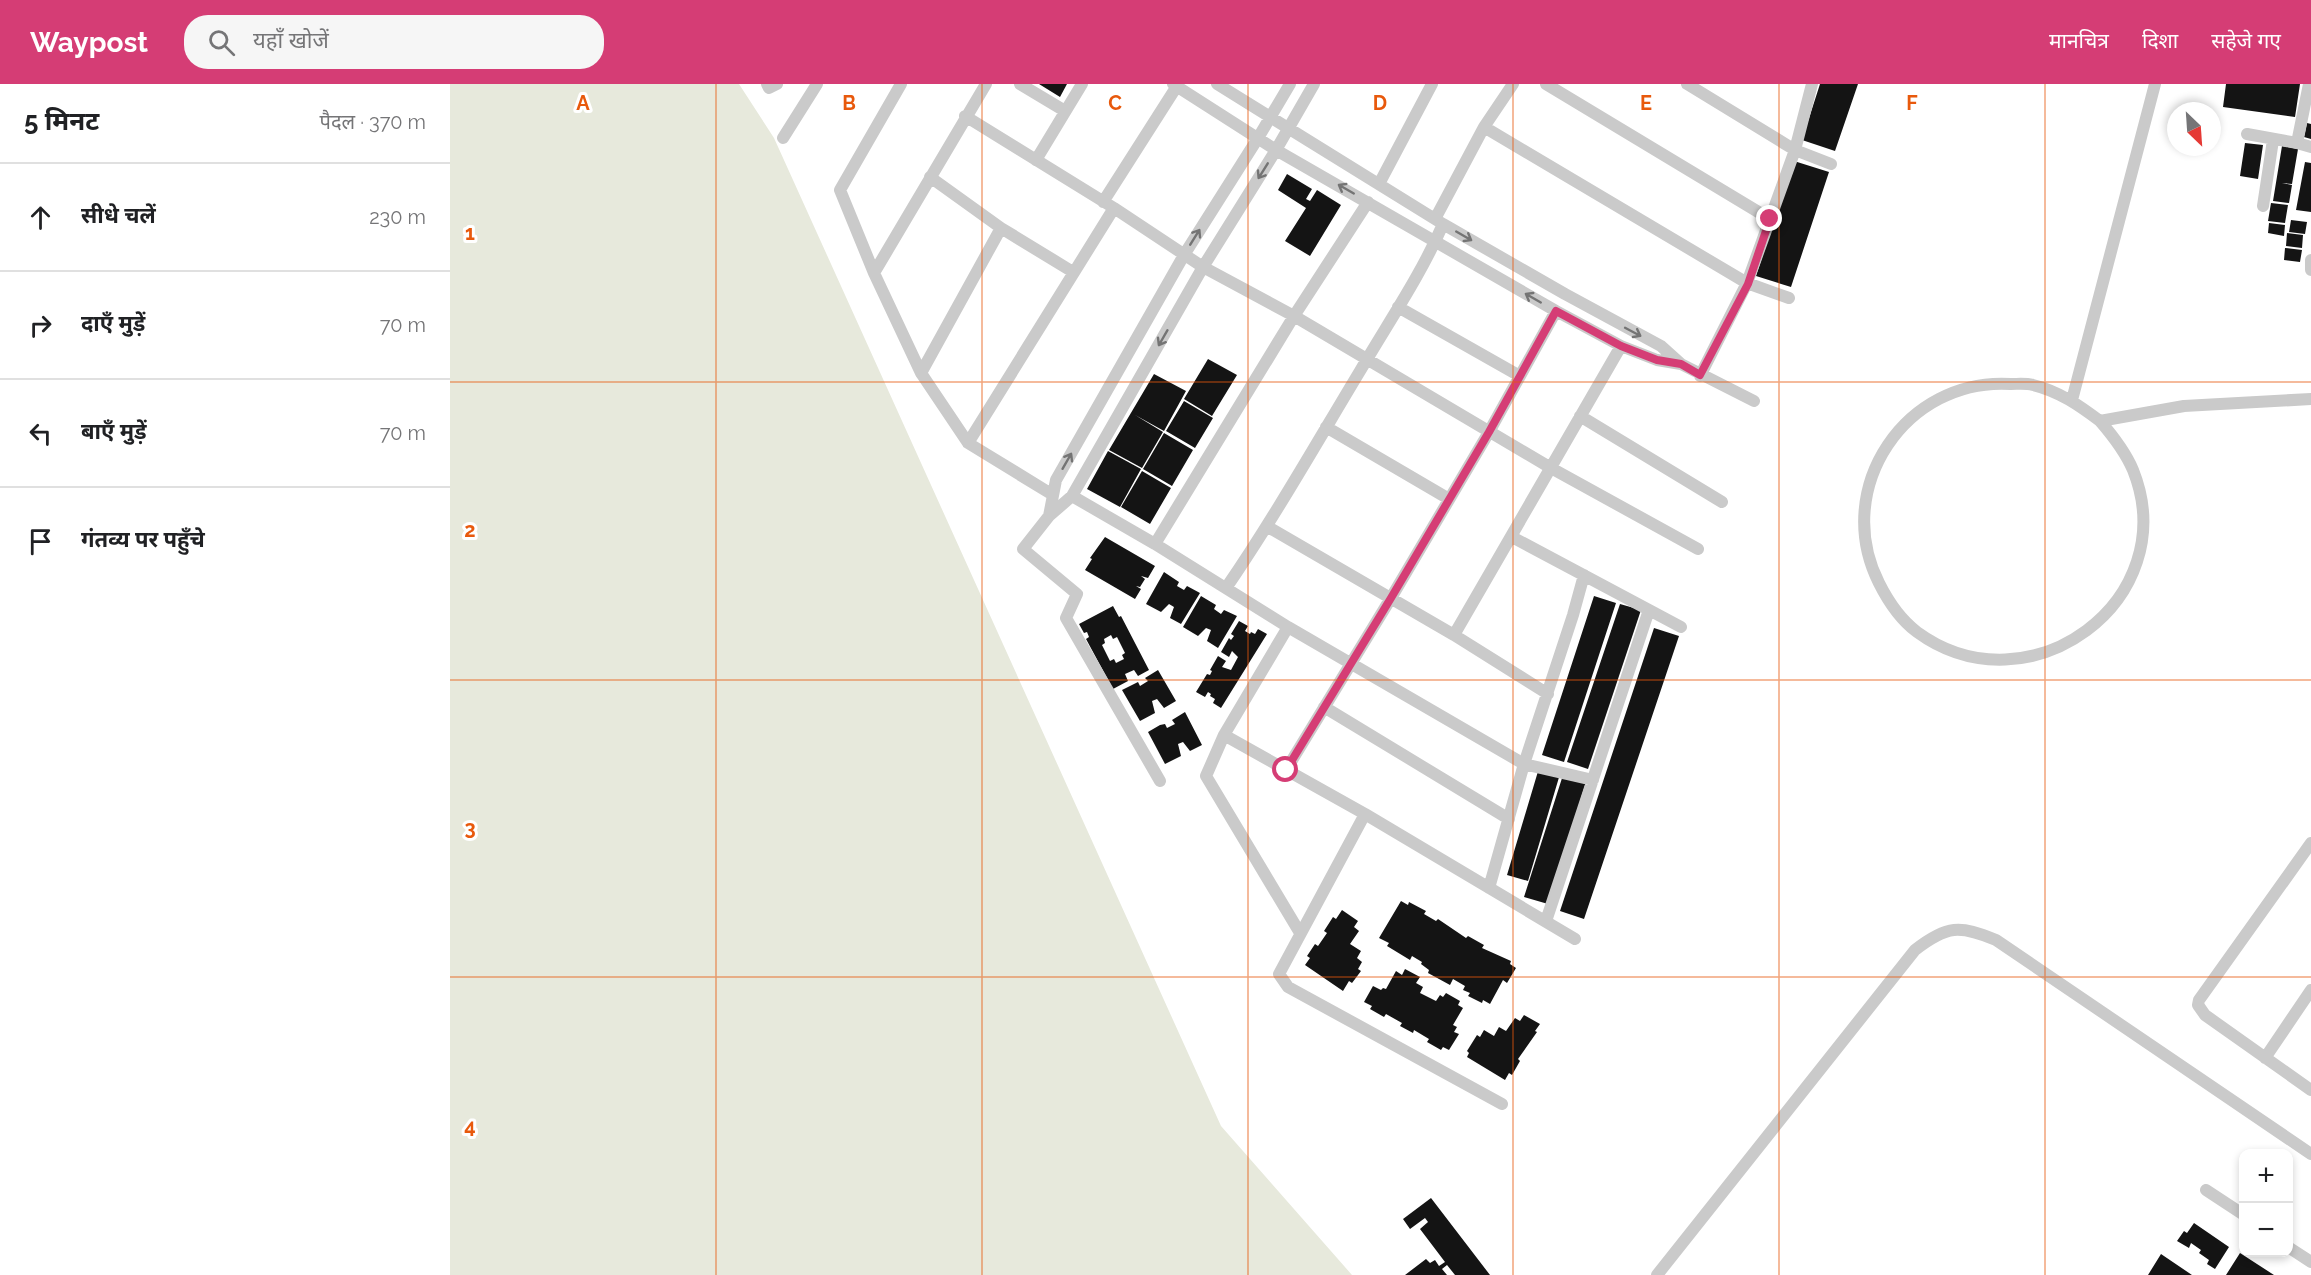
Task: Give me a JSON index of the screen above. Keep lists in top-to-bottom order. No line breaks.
{"north":"bottom right","page":{"header":"Waypost","search":"यहाँ खोजें","nav":["मानचित्र","दिशा","सहेजे गए"],"heading":["5 मिनट","पैदल · 370 m"],"list":[["सीधे चलें","230 m"],["दाएँ मुड़ें","70 m"],["बाएँ मुड़ें","70 m"],"गंतव्य पर पहुँचे"],"map_buttons":["+","−"]},"grid":{"columns":["A","B","C","D","E","F"],"rows":["1","2","3","4"]}}
